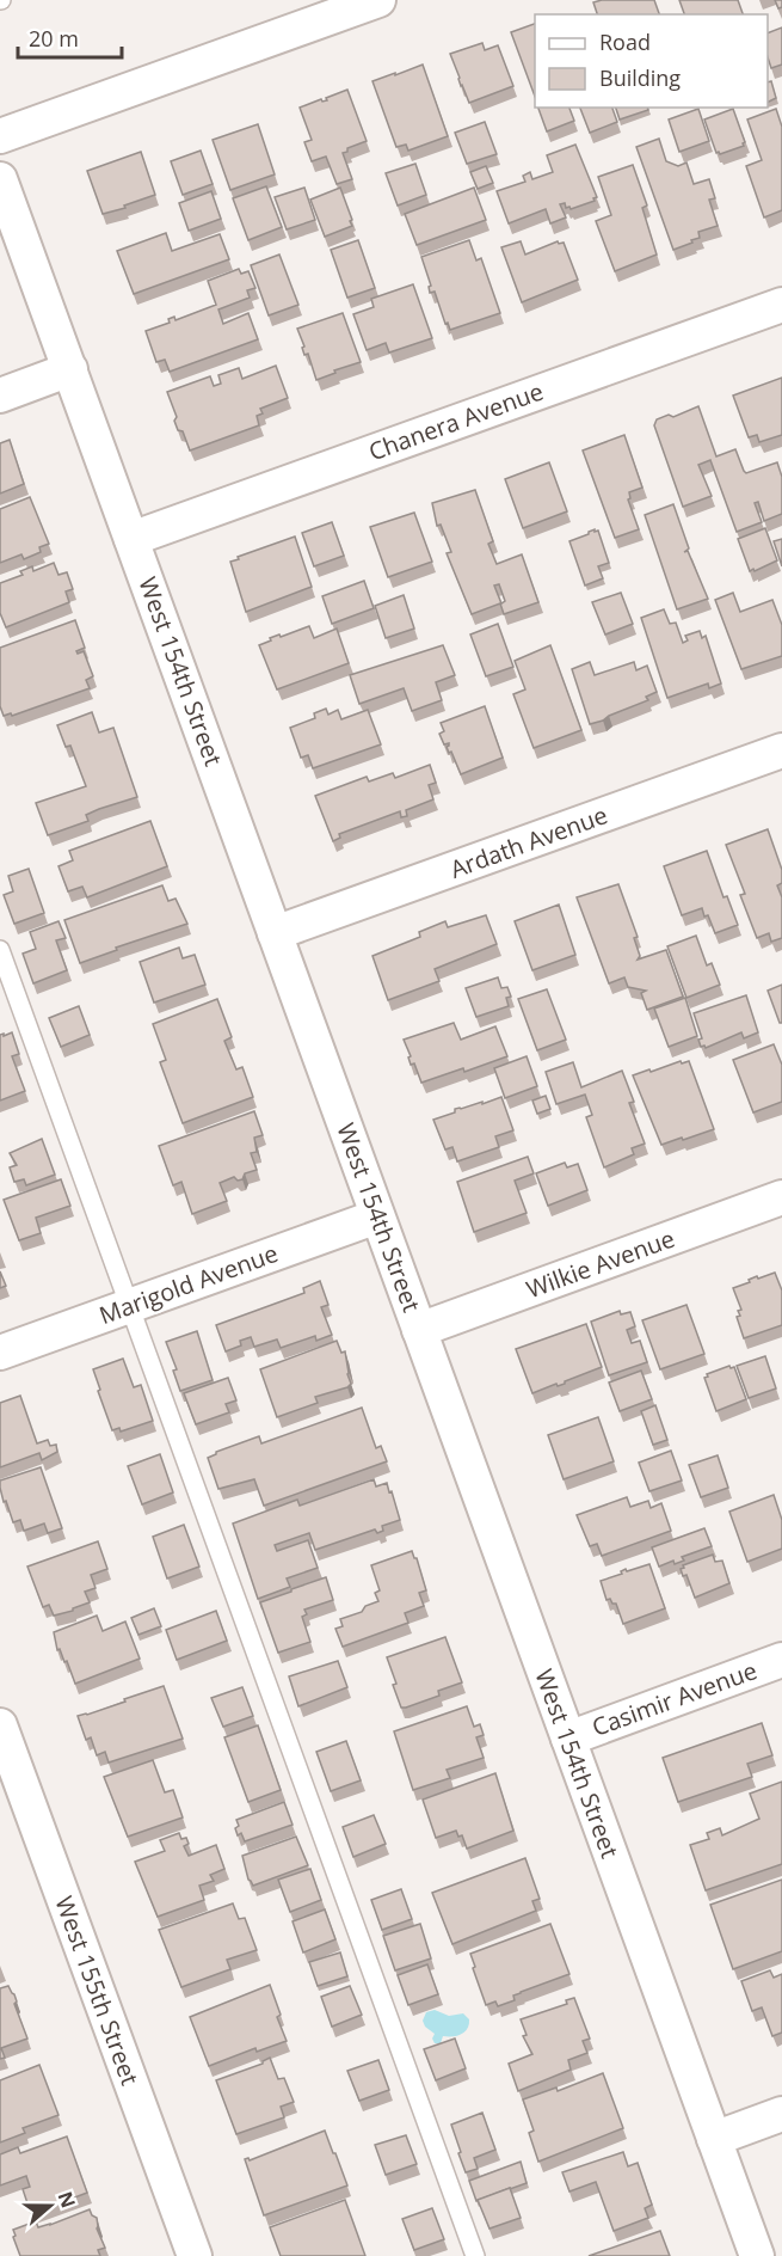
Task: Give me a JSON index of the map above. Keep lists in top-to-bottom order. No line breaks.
{"streets":{"street":["Chanera Avenue","West 154th Street","Ardath Avenue","Wilkie Avenue","Marigold Avenue","Casimir Avenue","West 155th Street"]},"crossings":[["Chanera Avenue","West 154th Street"],["West 154th Street","Ardath Avenue"],["West 154th Street","Wilkie Avenue"],["West 154th Street","Marigold Avenue"],["West 154th Street","Casimir Avenue"]],"legend":["Road","Building"],"scale_bar":"20 m","north":"right"}
